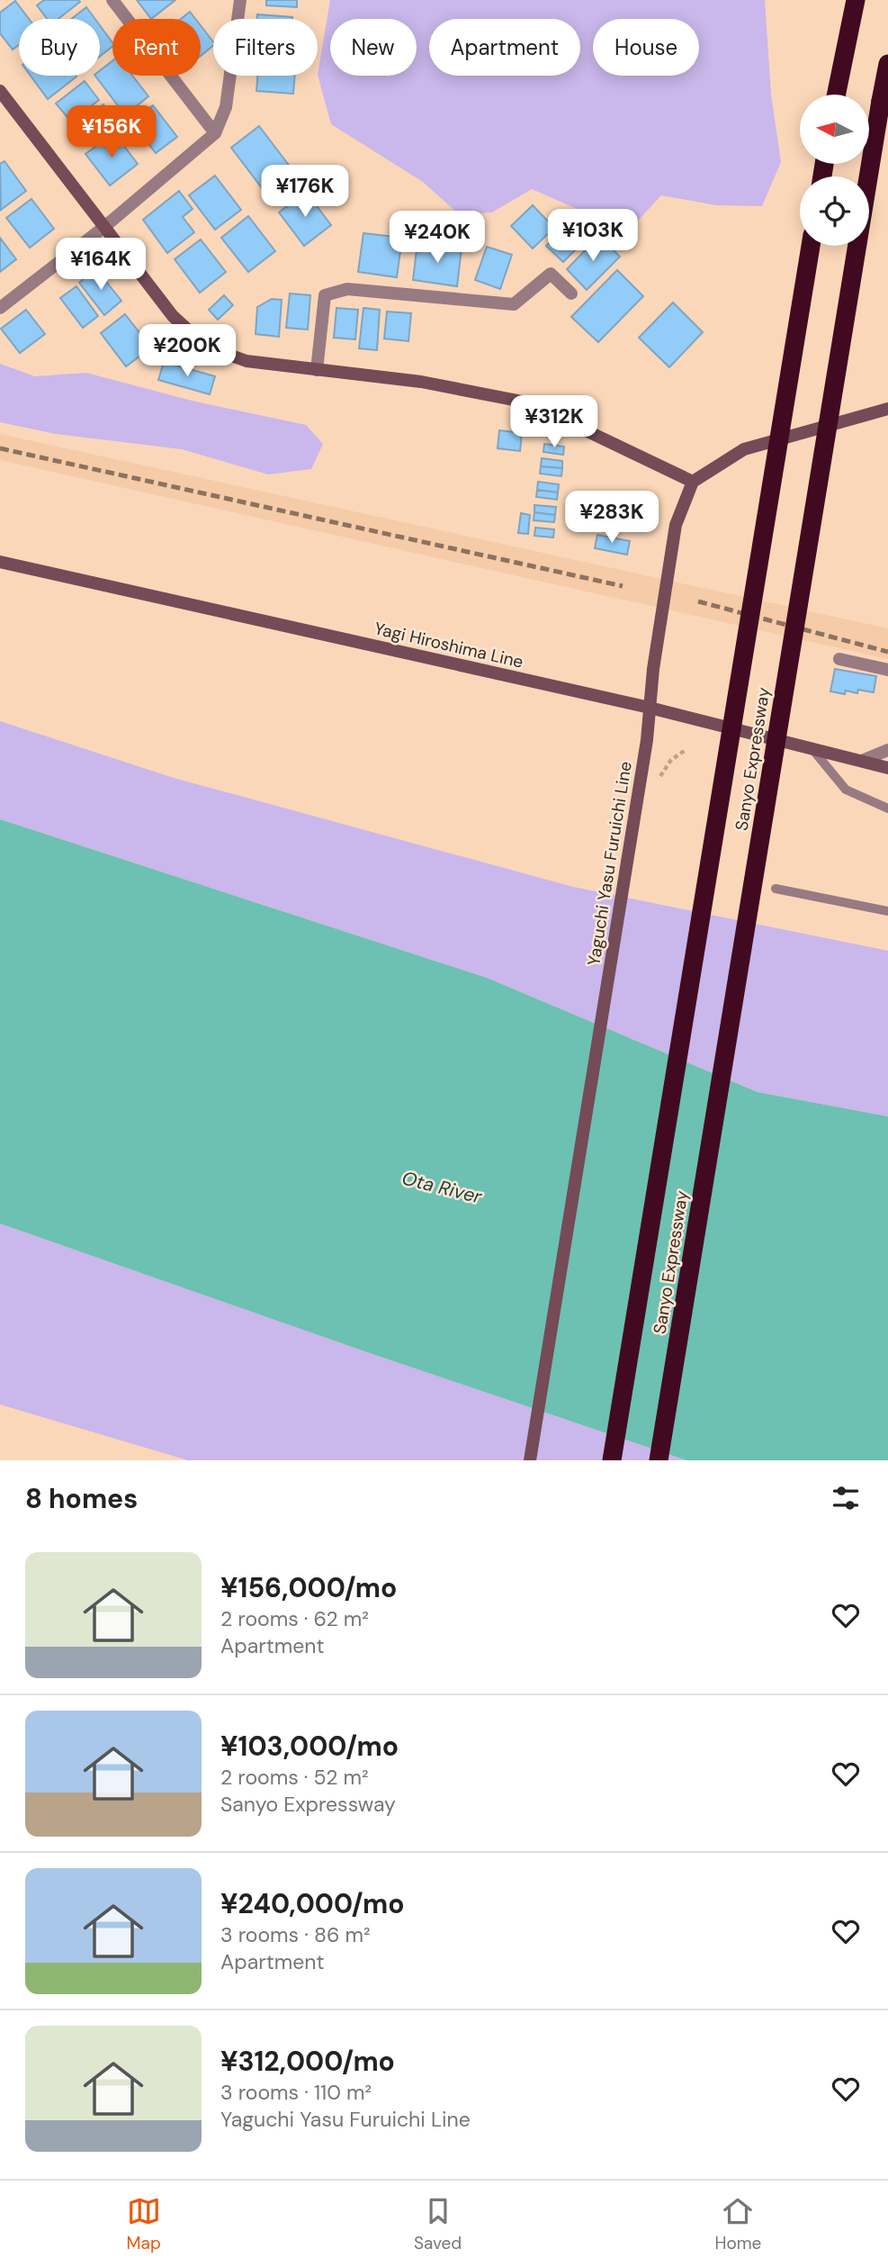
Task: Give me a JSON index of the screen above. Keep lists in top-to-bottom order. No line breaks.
{"streets":{"highway":["Sanyo Expressway"],"main road":["Yagi Hiroshima Line","Yaguchi Yasu Furuichi Line"]},"crossings":[["Yagi Hiroshima Line","Yaguchi Yasu Furuichi Line"]],"water":["Ota River"],"north":"left","page":{"chip":["Buy","Rent","Filters","New","Apartment","House"],"price":["¥156K","¥176K","¥103K","¥240K","¥164K","¥200K","¥312K","¥283K"],"heading":"8 homes","list":[{"name":"¥156,000/mo","note":"2 rooms · 62 m² · Apartment"},{"name":"¥103,000/mo","note":"2 rooms · 52 m² · Sanyo Expressway"},{"name":"¥240,000/mo","note":"3 rooms · 86 m² · Apartment"},{"name":"¥312,000/mo","note":"3 rooms · 110 m² · Yaguchi Yasu Furuichi Line"}],"tabs":["Map","Saved","Home"]}}
